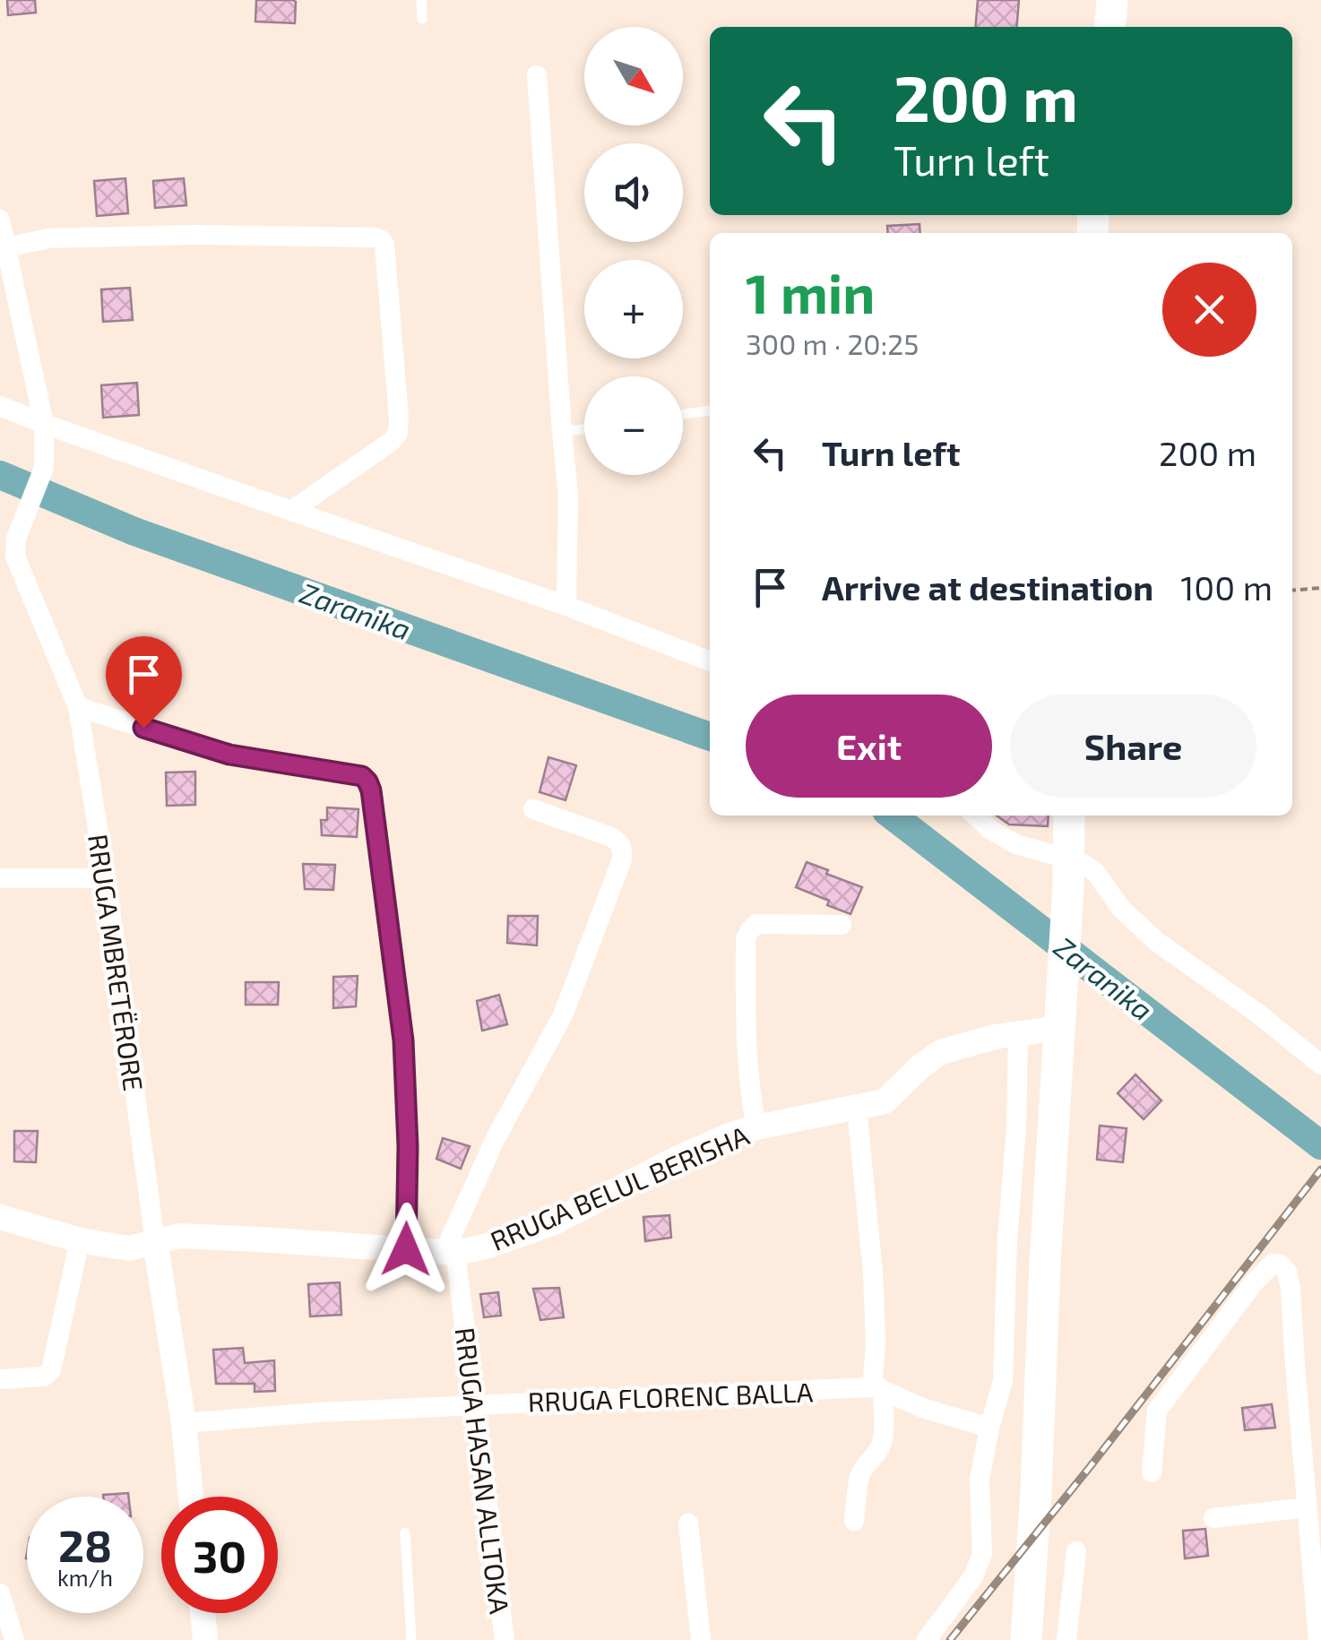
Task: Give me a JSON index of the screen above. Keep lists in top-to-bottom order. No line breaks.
{"streets":{"street":["RRUGA MBRETËRORE","RRUGA BELUL BERISHA","RRUGA FLORENC BALLA","RRUGA HASAN ALLTOKA"]},"crossings":[["RRUGA MBRETËRORE","RRUGA BELUL BERISHA"],["RRUGA MBRETËRORE","RRUGA FLORENC BALLA"],["RRUGA BELUL BERISHA","RRUGA HASAN ALLTOKA"],["RRUGA FLORENC BALLA","RRUGA HASAN ALLTOKA"]],"water":["Zaranika"],"north":"bottom right","page":{"map_buttons":["+","−"],"turn":["200 m","Turn left"],"heading":["1 min","300 m · 20:25"],"list":[{"name":"Turn left","value":"200 m"},{"name":"Arrive at destination","value":"100 m"}],"buttons":["Exit","Share"],"speed":"28 km/h","limit":"30"}}
